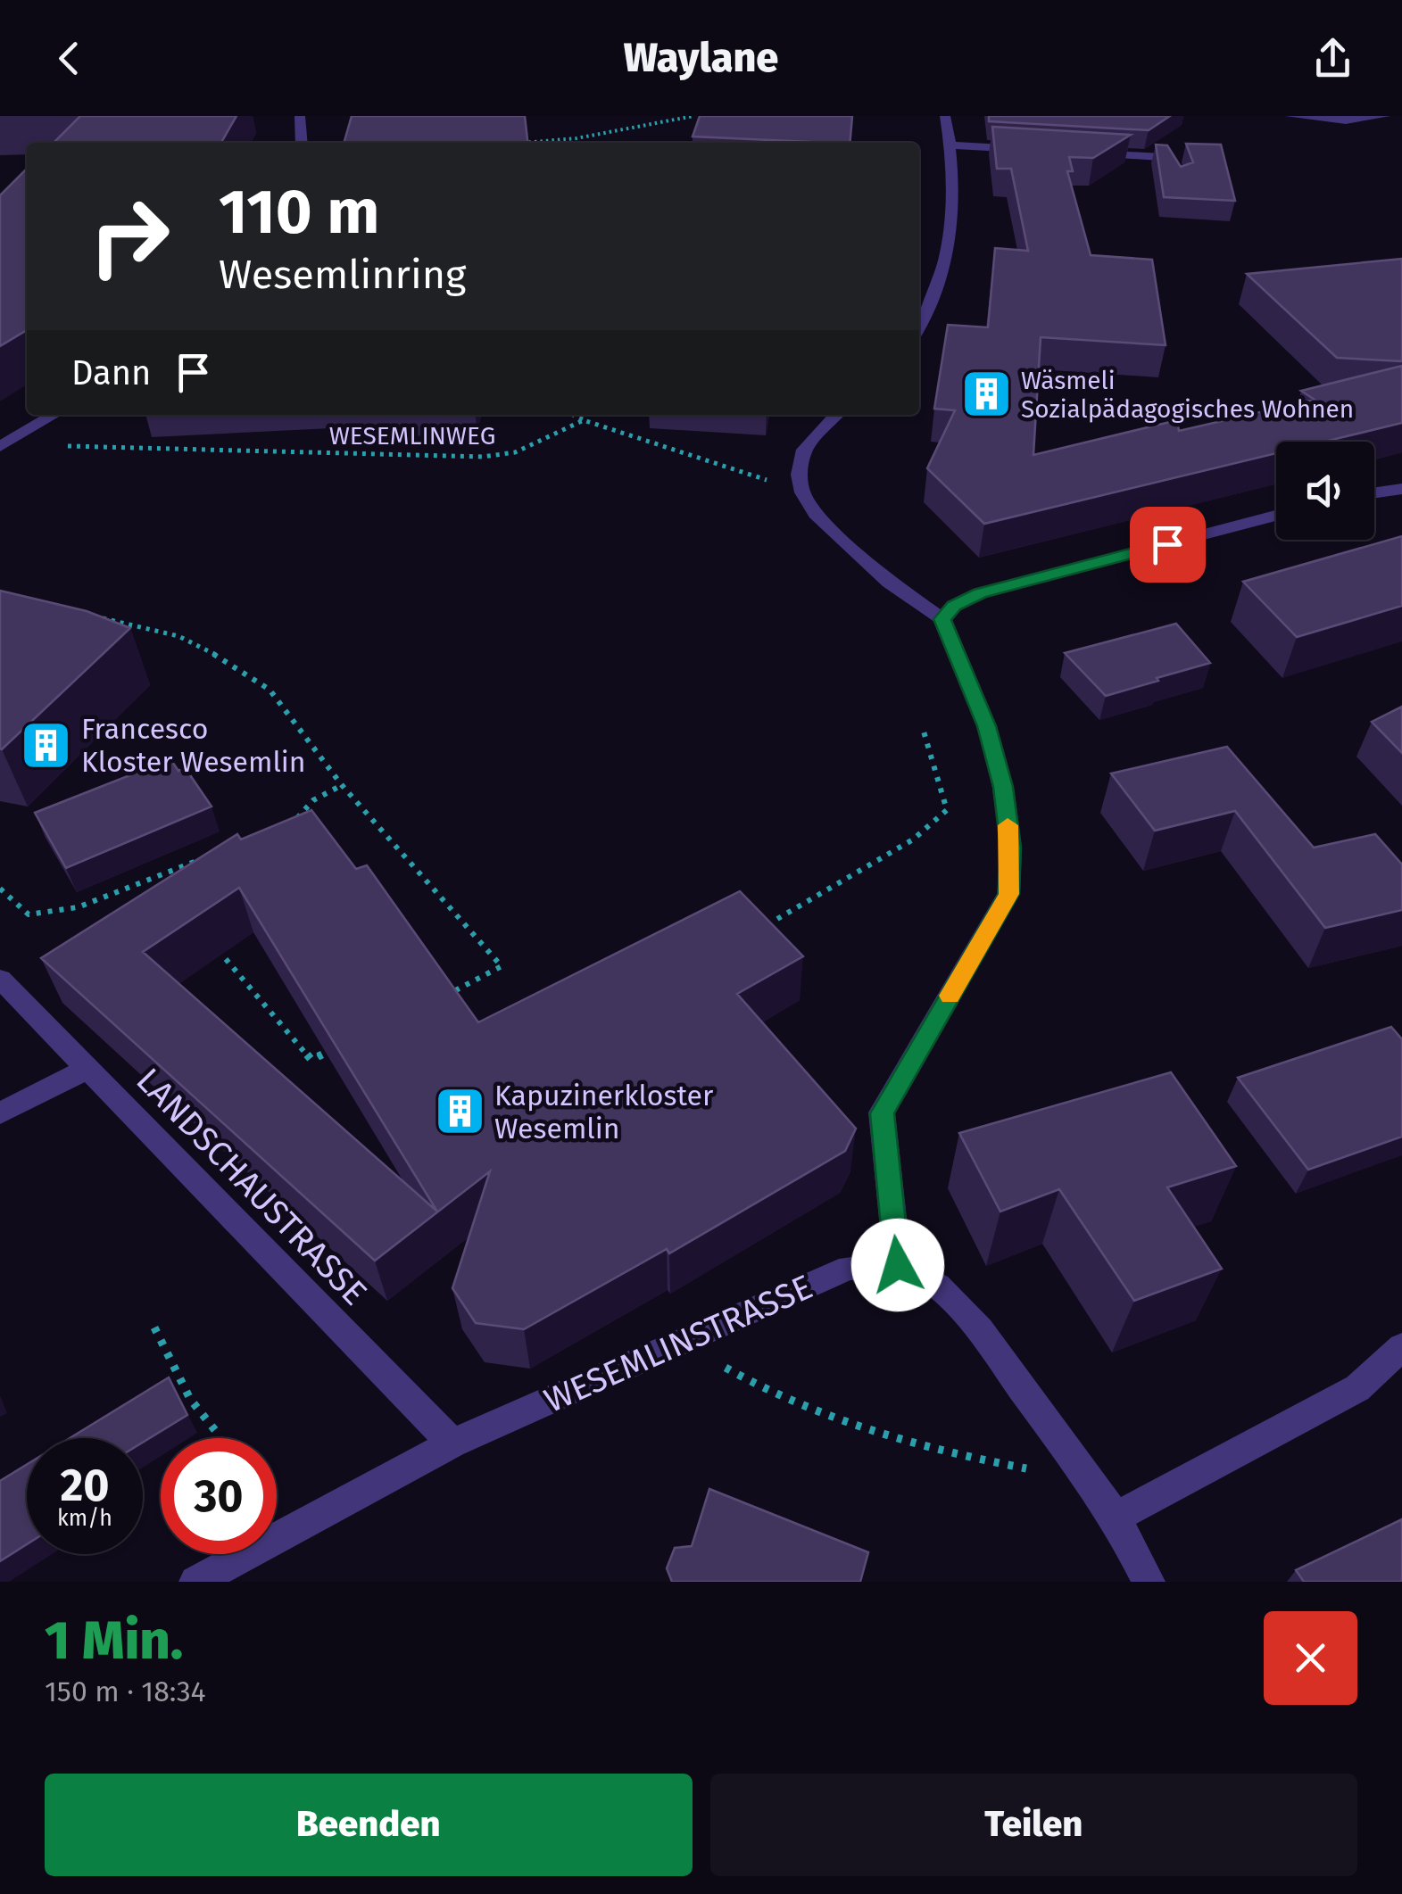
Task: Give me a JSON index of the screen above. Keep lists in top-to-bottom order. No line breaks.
{"streets":{"street":["LANDSCHAUSTRASSE","WESEMLINSTRASSE"],"path":["WESEMLINWEG"]},"crossings":[["LANDSCHAUSTRASSE","WESEMLINSTRASSE"]],"places":{"building":["Wäsmeli Sozialpädagogisches Wohnen","Francesco Kloster Wesemlin","Kapuzinerkloster Wesemlin"]},"page":{"header":"Waylane","turn":["110 m","Wesemlinring"],"then":"Dann","speed":"20 km/h","limit":"30","heading":["1 Min.","150 m · 18:34"],"buttons":["Beenden","Teilen"]}}
